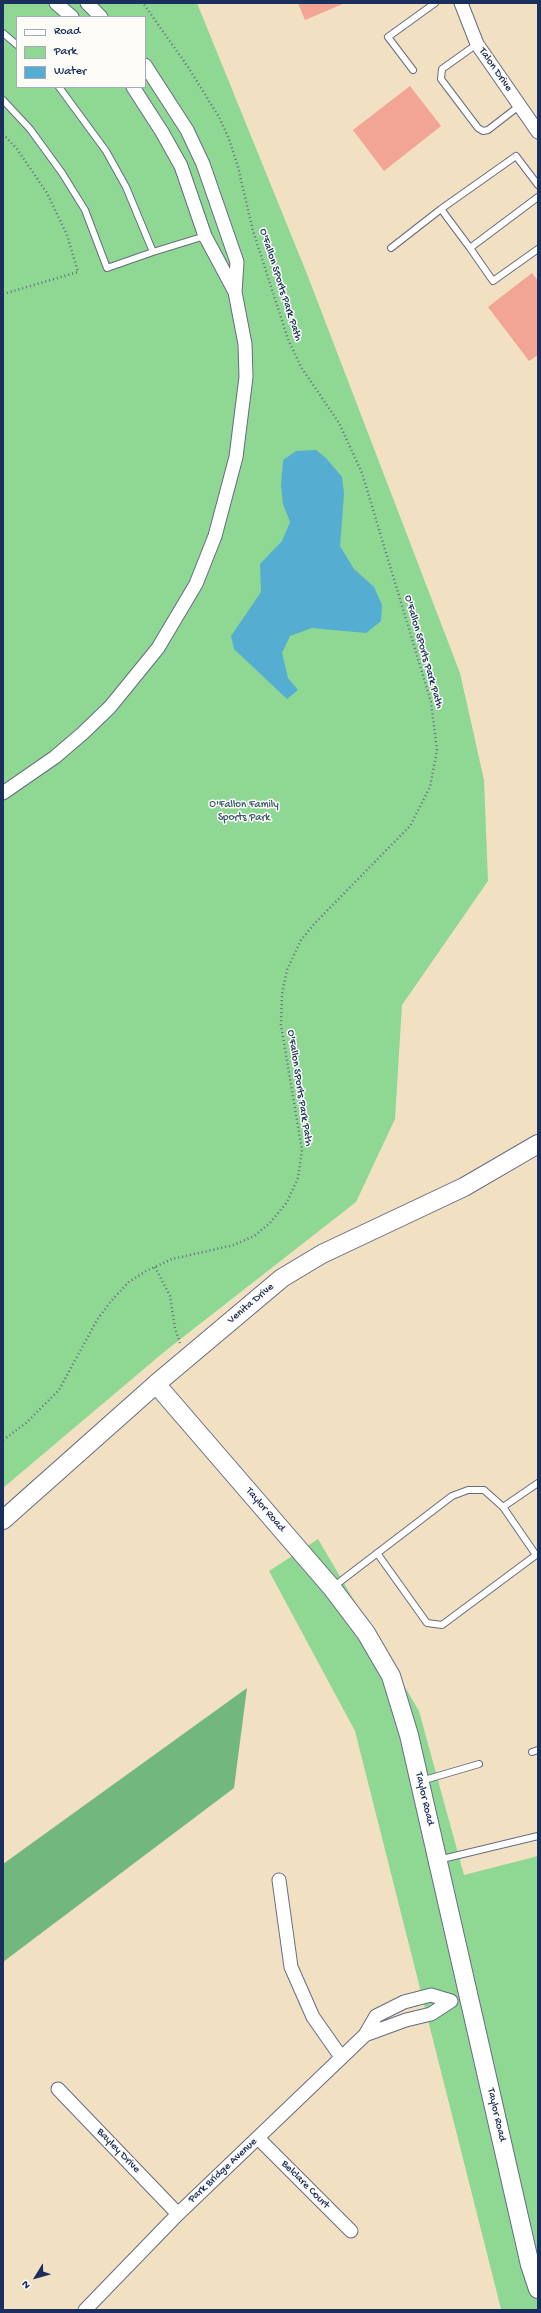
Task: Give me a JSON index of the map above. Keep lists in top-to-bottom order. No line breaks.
{"streets":{"street":["Talon Drive","Venita Drive","Taylor Road","Bayley Drive","Park Bridge Avenue","Belclare Court"],"path":["O'Fallon SPorts Park Path"]},"crossings":[["Venita Drive","Taylor Road"],["Taylor Road","Park Bridge Avenue"],["Bayley Drive","Park Bridge Avenue"],["Park Bridge Avenue","Belclare Court"]],"parks":["O'Fallon Family Sports Park"],"legend":["Road","Park","Water"],"north":"bottom left"}
